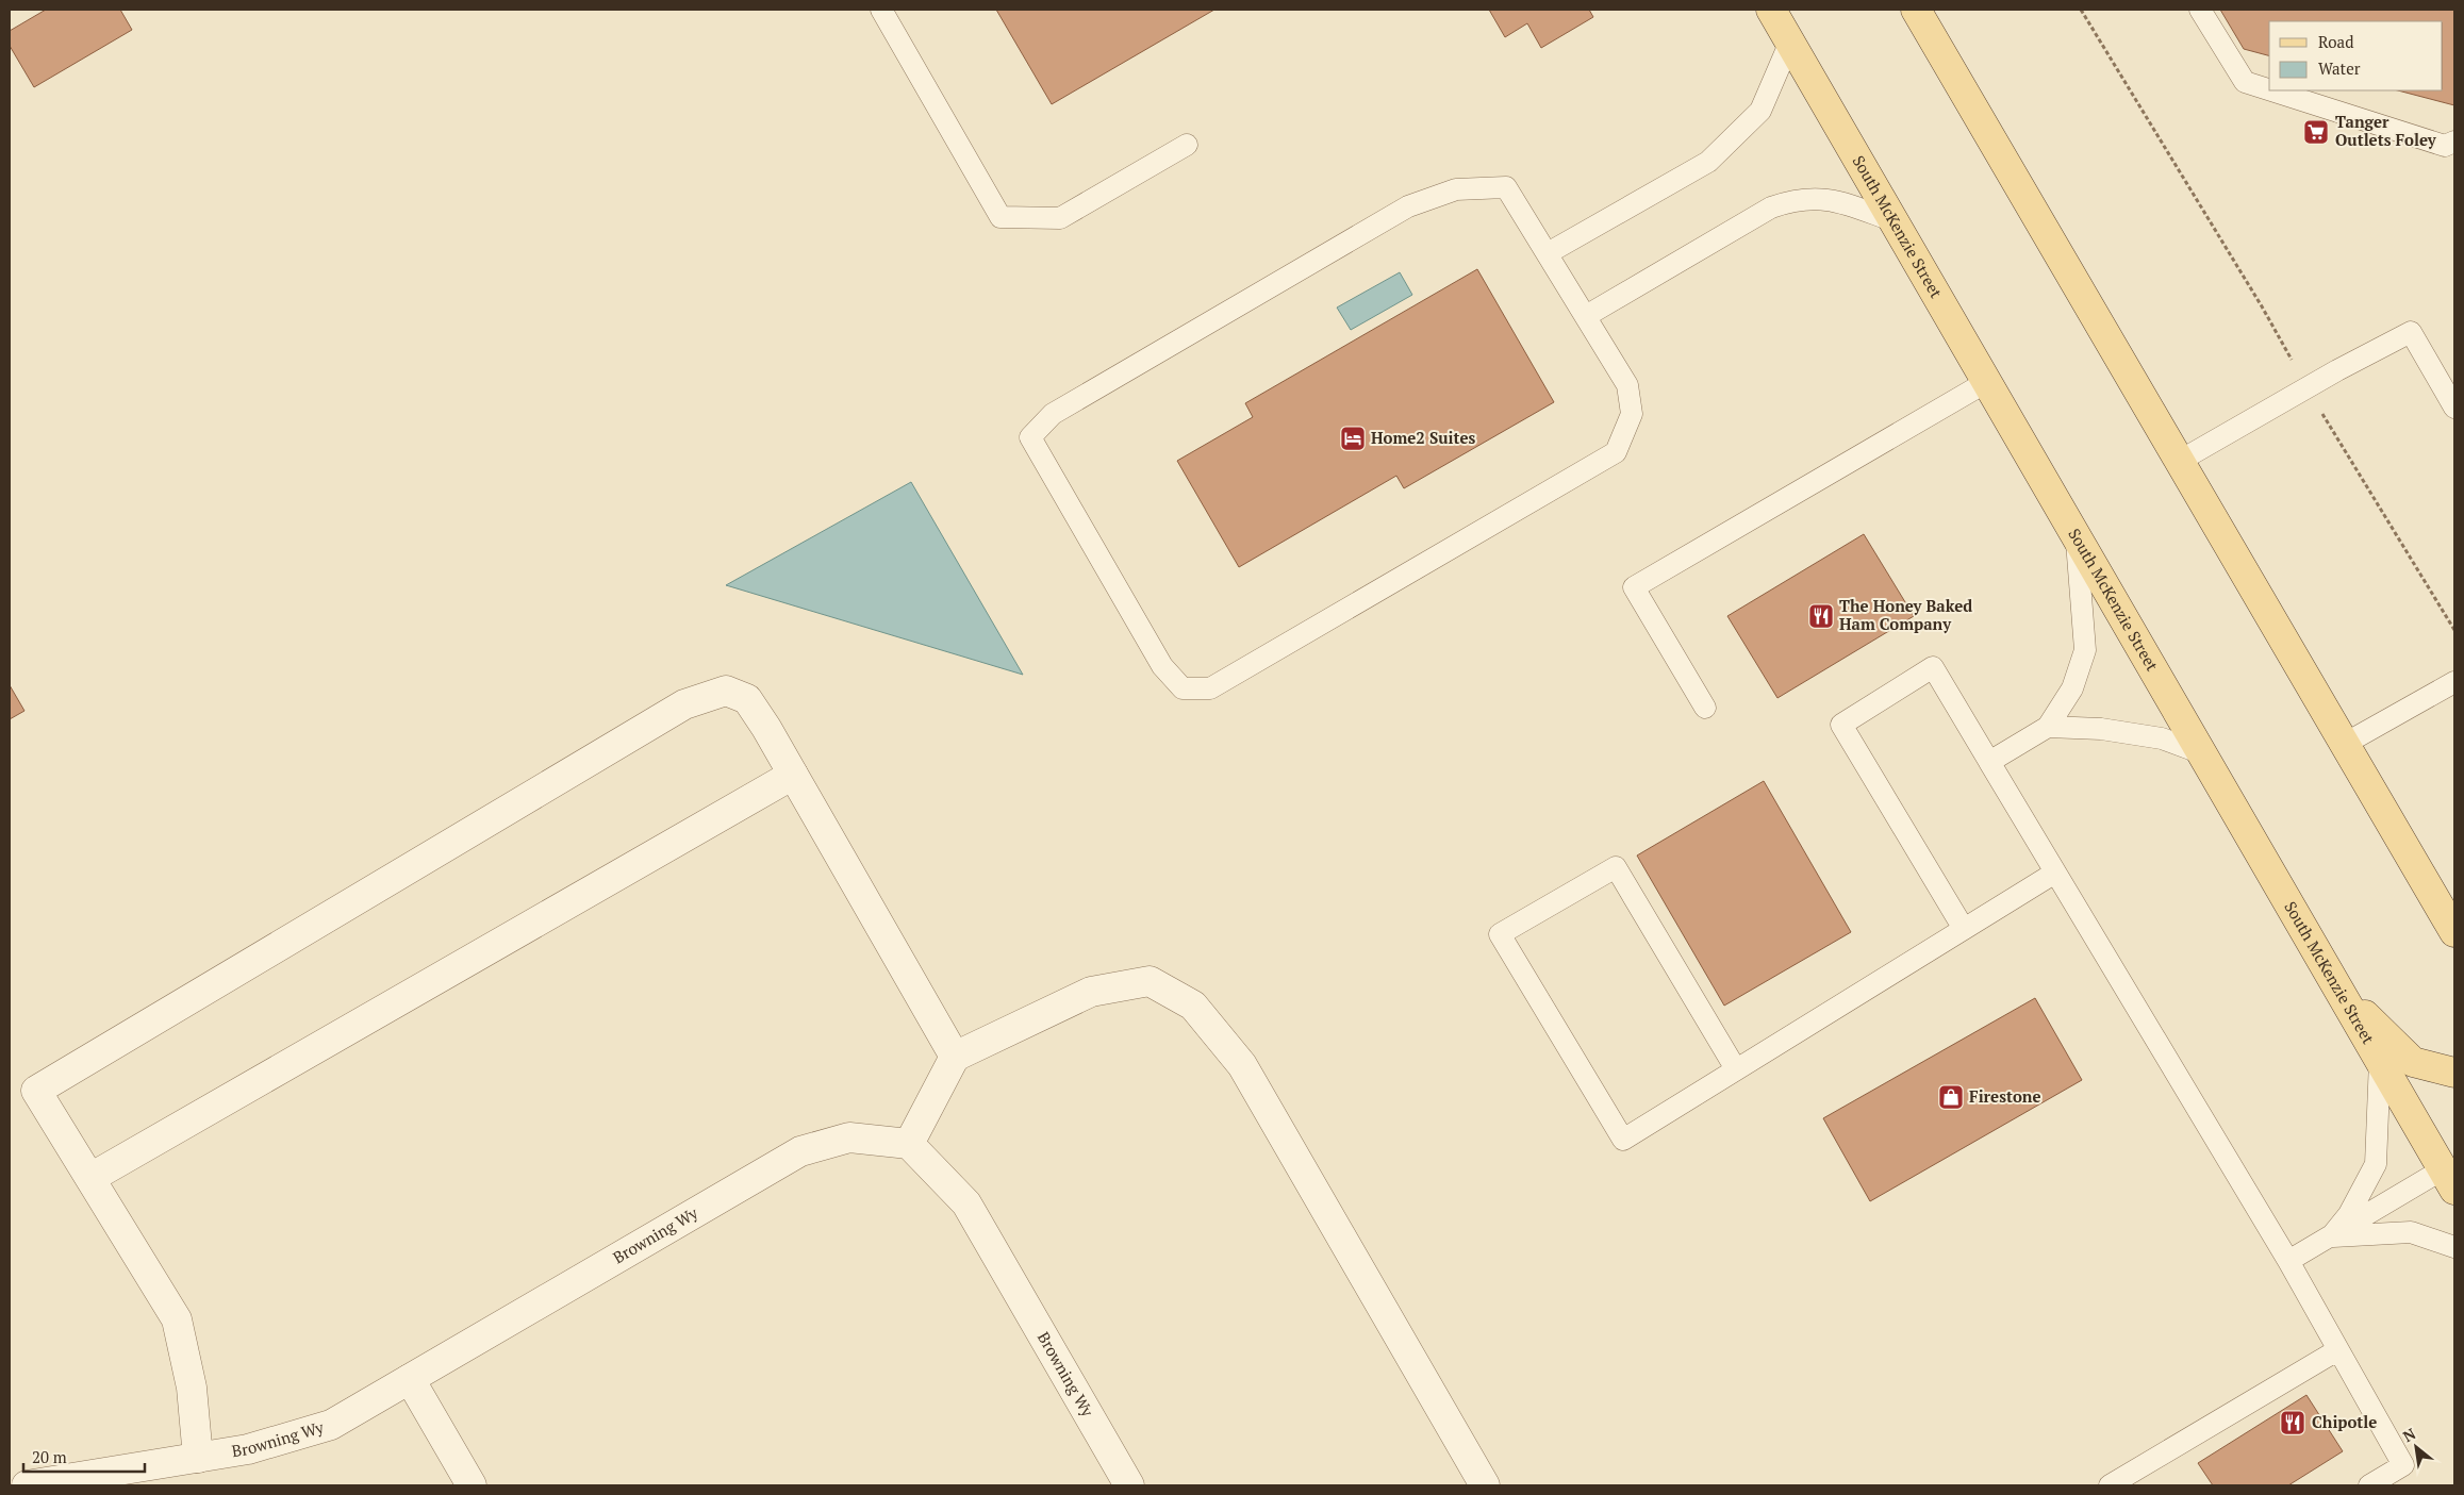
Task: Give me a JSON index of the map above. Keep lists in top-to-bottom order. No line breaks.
{"streets":{"main road":["South McKenzie Street"],"street":["Browning Wy"]},"places":{"supermarket":["Tanger Outlets Foley"],"hotel":["Home2 Suites"],"restaurant":["The Honey Baked Ham Company","Chipotle"],"shop":["Firestone"]},"legend":["Road","Water"],"scale_bar":"20 m","north":"top left"}
